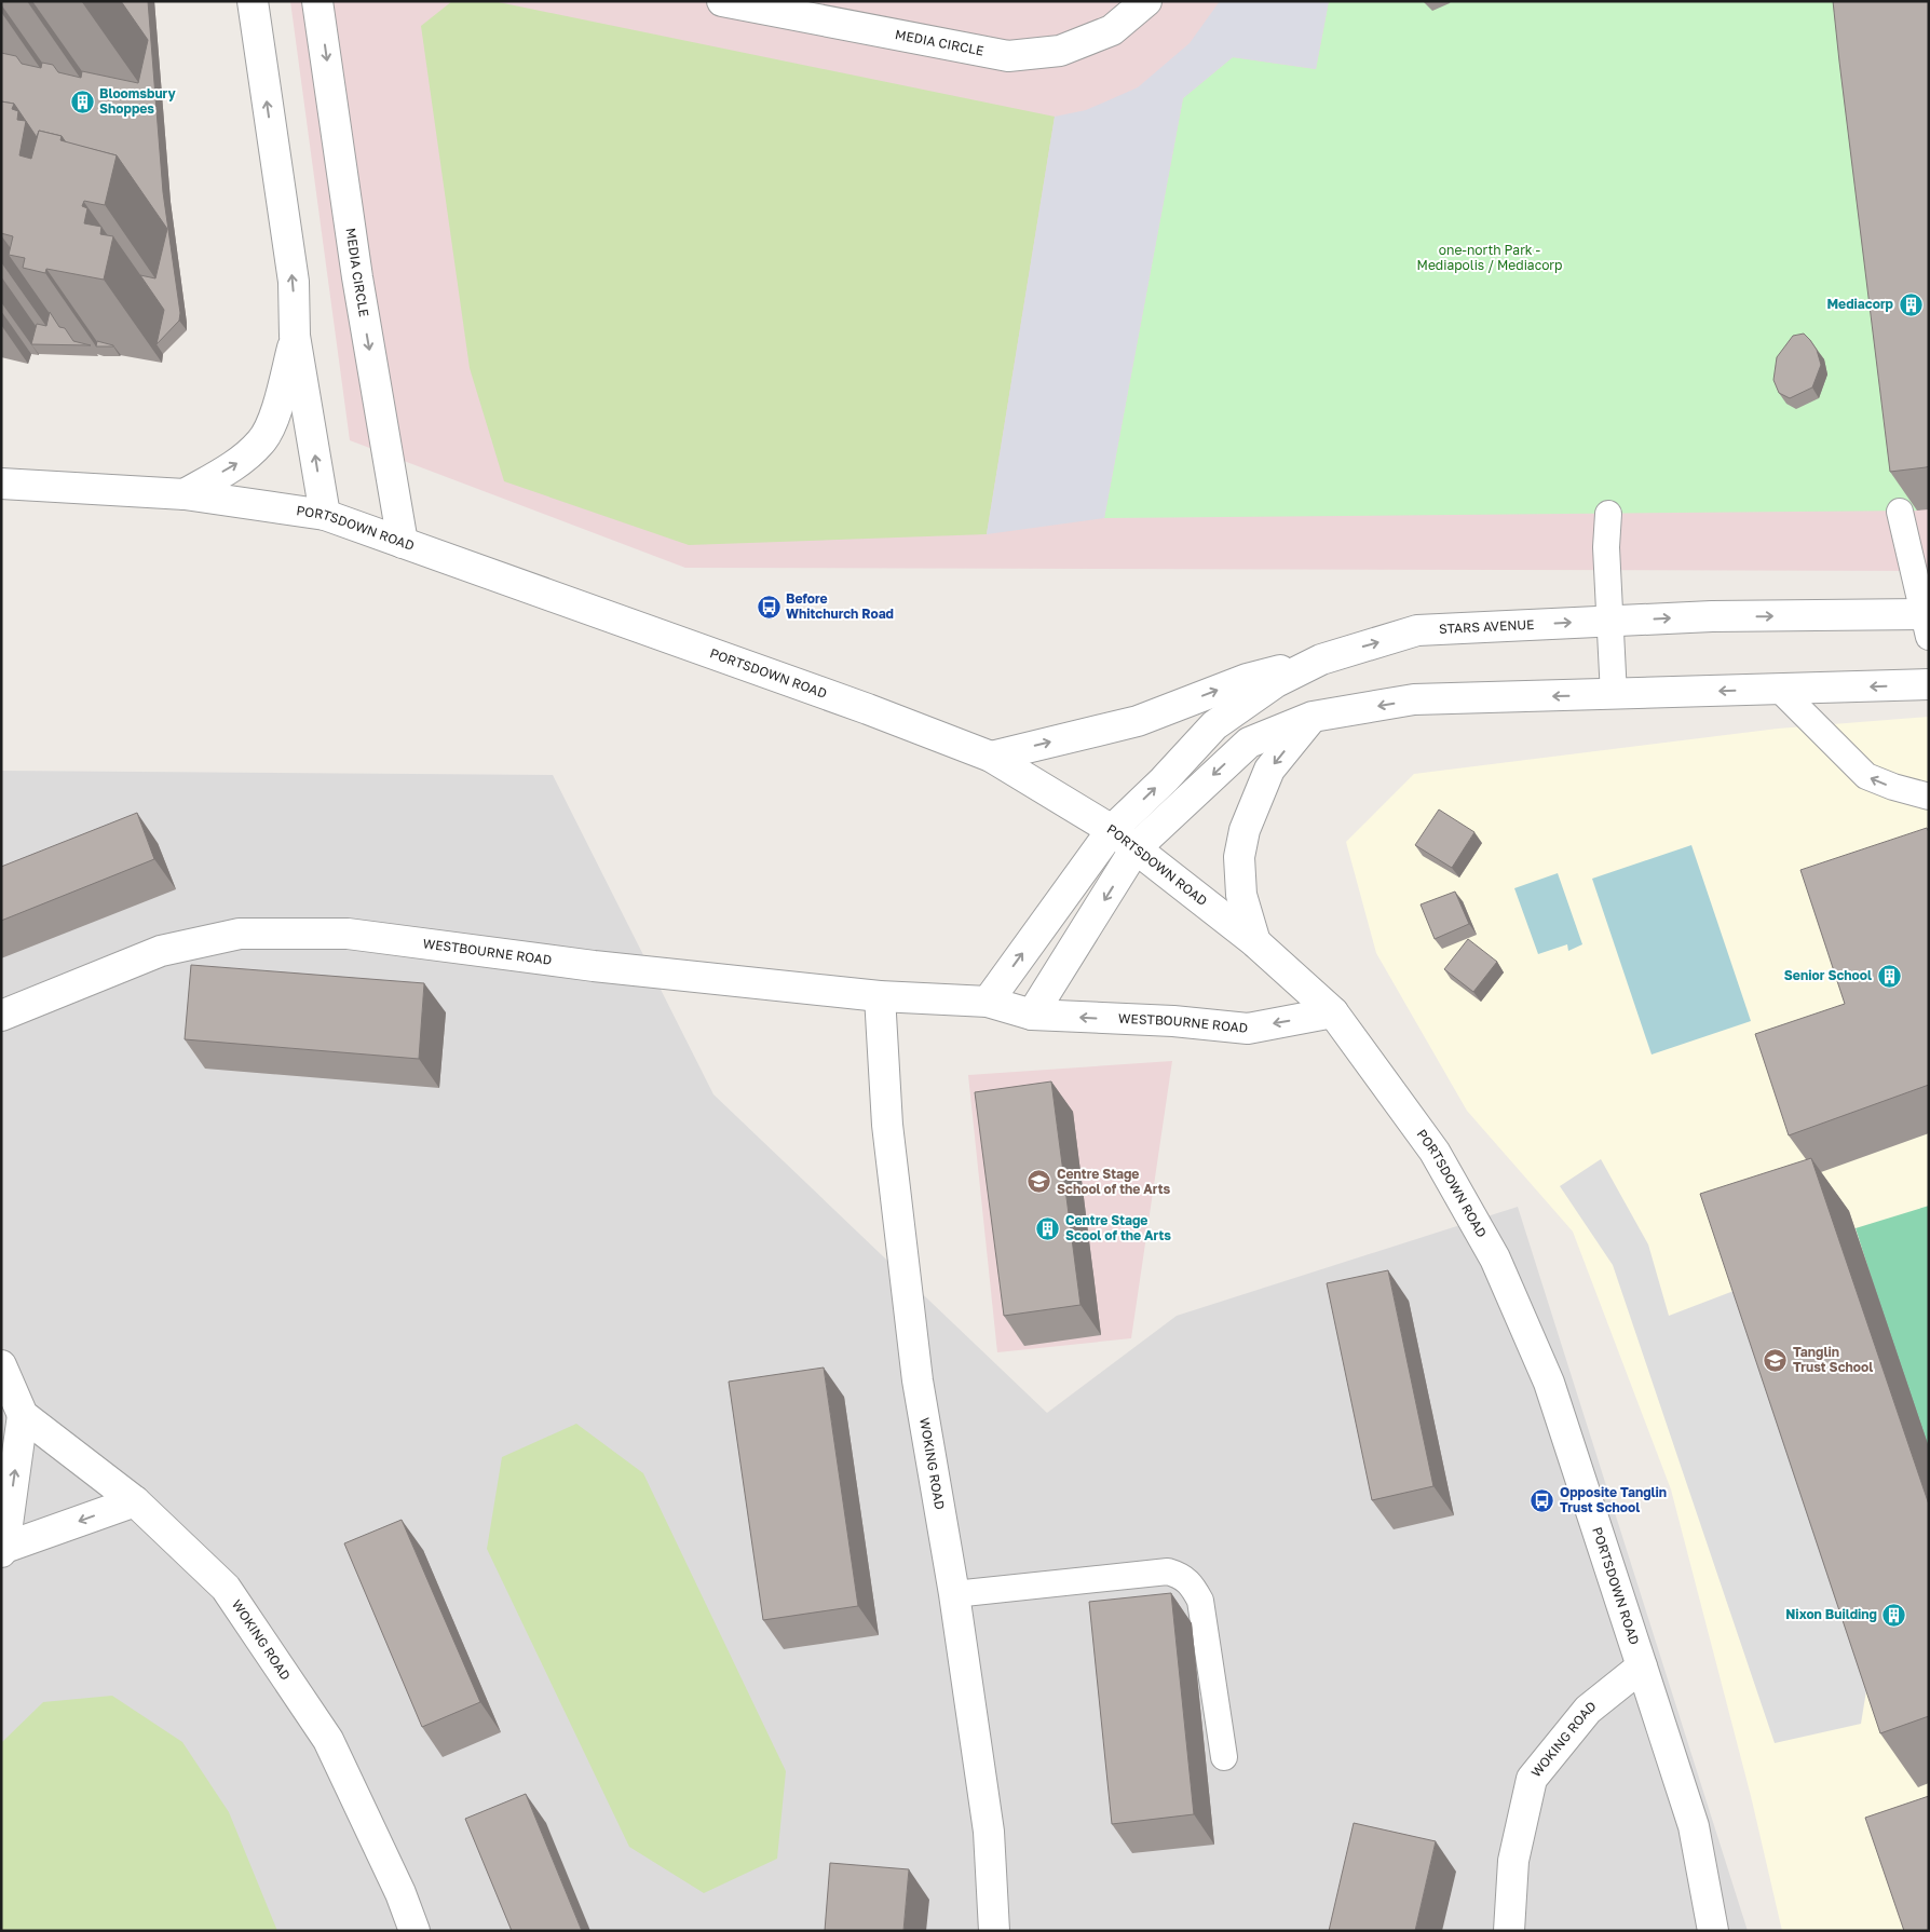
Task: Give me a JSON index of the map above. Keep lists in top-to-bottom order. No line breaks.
{"streets":{"street":["MEDIA CIRCLE","PORTSDOWN ROAD","STARS AVENUE","WESTBOURNE ROAD","WOKING ROAD"]},"crossings":[["MEDIA CIRCLE","PORTSDOWN ROAD"],["PORTSDOWN ROAD","STARS AVENUE"],["PORTSDOWN ROAD","WESTBOURNE ROAD"],["PORTSDOWN ROAD","WOKING ROAD"],["WESTBOURNE ROAD","WOKING ROAD"]],"parks":["one-north Park - Mediapolis / Mediacorp"],"places":{"building":["Bloomsbury Shoppes","Mediacorp","Senior School","Centre Stage Scool of the Arts","Nixon Building"],"bus stop":["Before Whitchurch Road","Opposite Tanglin Trust School"],"school or university":["Centre Stage School of the Arts","Tanglin Trust School"]}}
